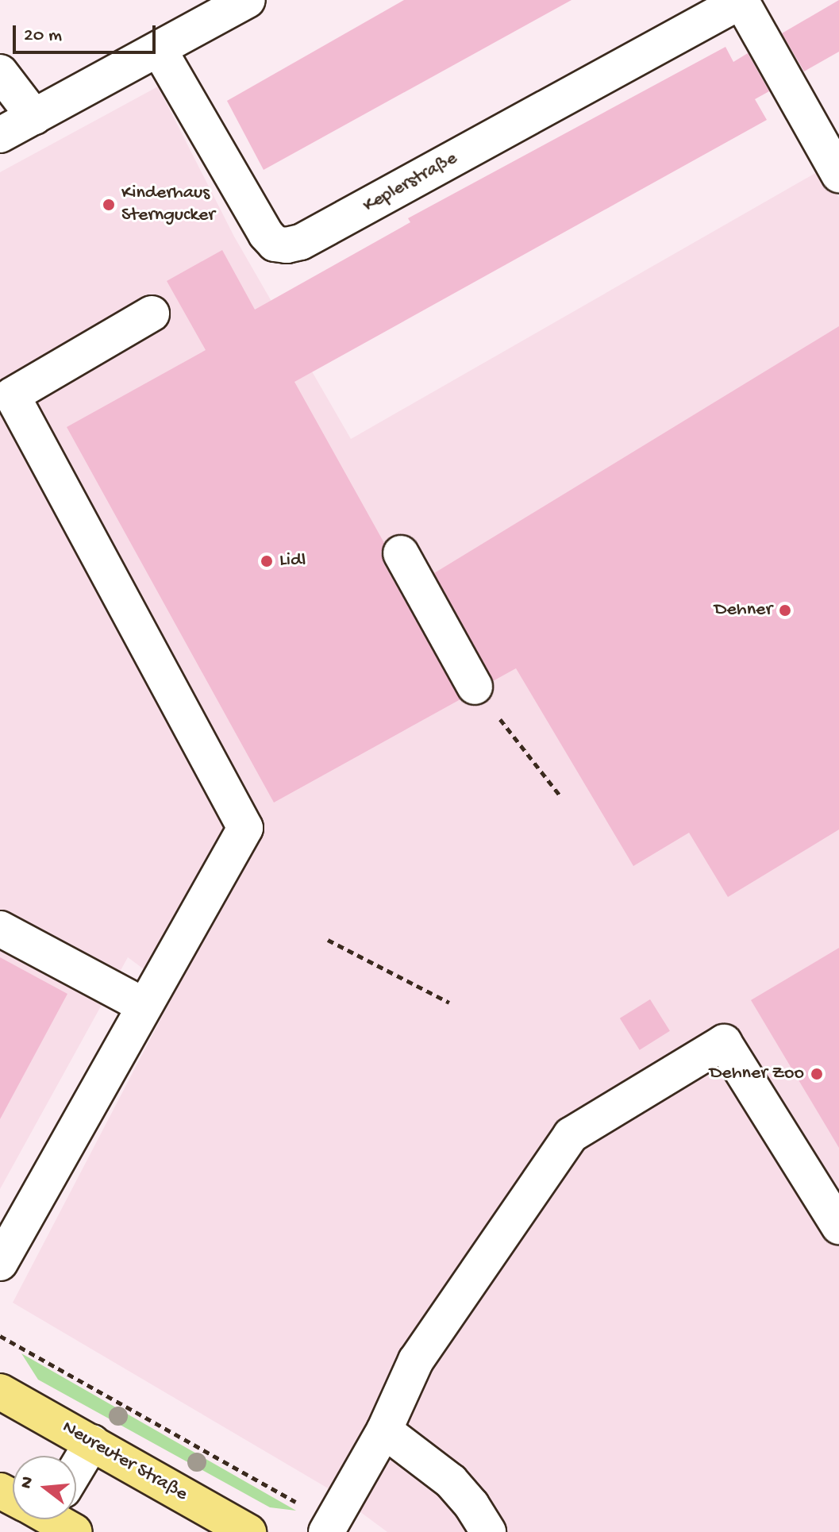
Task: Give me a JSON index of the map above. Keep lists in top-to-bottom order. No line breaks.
{"streets":{"main road":["Neureuter Straße"],"street":["Keplerstraße"]},"places":["Kinderhaus Sterngucker","Lidl","Dehner","Dehner Zoo"],"scale_bar":"20 m","north":"left"}
